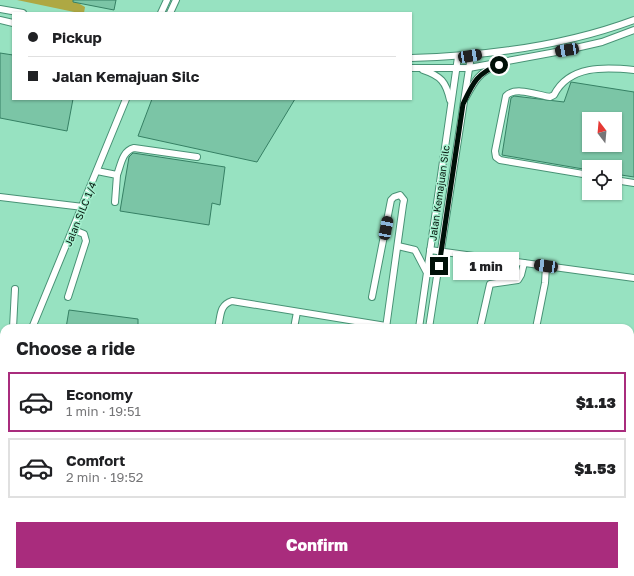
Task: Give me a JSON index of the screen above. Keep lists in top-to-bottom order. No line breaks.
{"streets":{"street":["Jalan Kemajuan Silc","Jalan SILC 1/4"]},"north":"top","page":{"banner":["Pickup","Jalan Kemajuan Silc"],"bubble":"1 min","heading":"Choose a ride","list":[{"name":"Economy","note":"1 min · 19:51","value":"$1.13"},{"name":"Comfort","note":"2 min · 19:52","value":"$1.53"}],"buttons":"Confirm"}}
